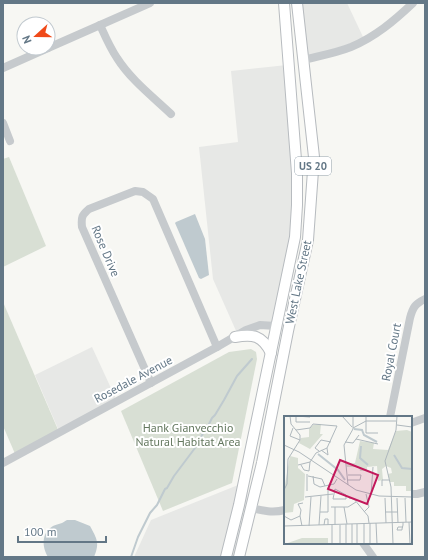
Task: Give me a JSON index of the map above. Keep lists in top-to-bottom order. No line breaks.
{"streets":{"main road":["US 20","West Lake Street"],"street":["Rose Drive","Royal Court","Rosedale Avenue"]},"crossings":[["Rose Drive","Rosedale Avenue"],["West Lake Street","Rosedale Avenue"]],"parks":["Hank Gianvecchio Natural Habitat Area"],"scale_bar":"100 m","north":"left"}
